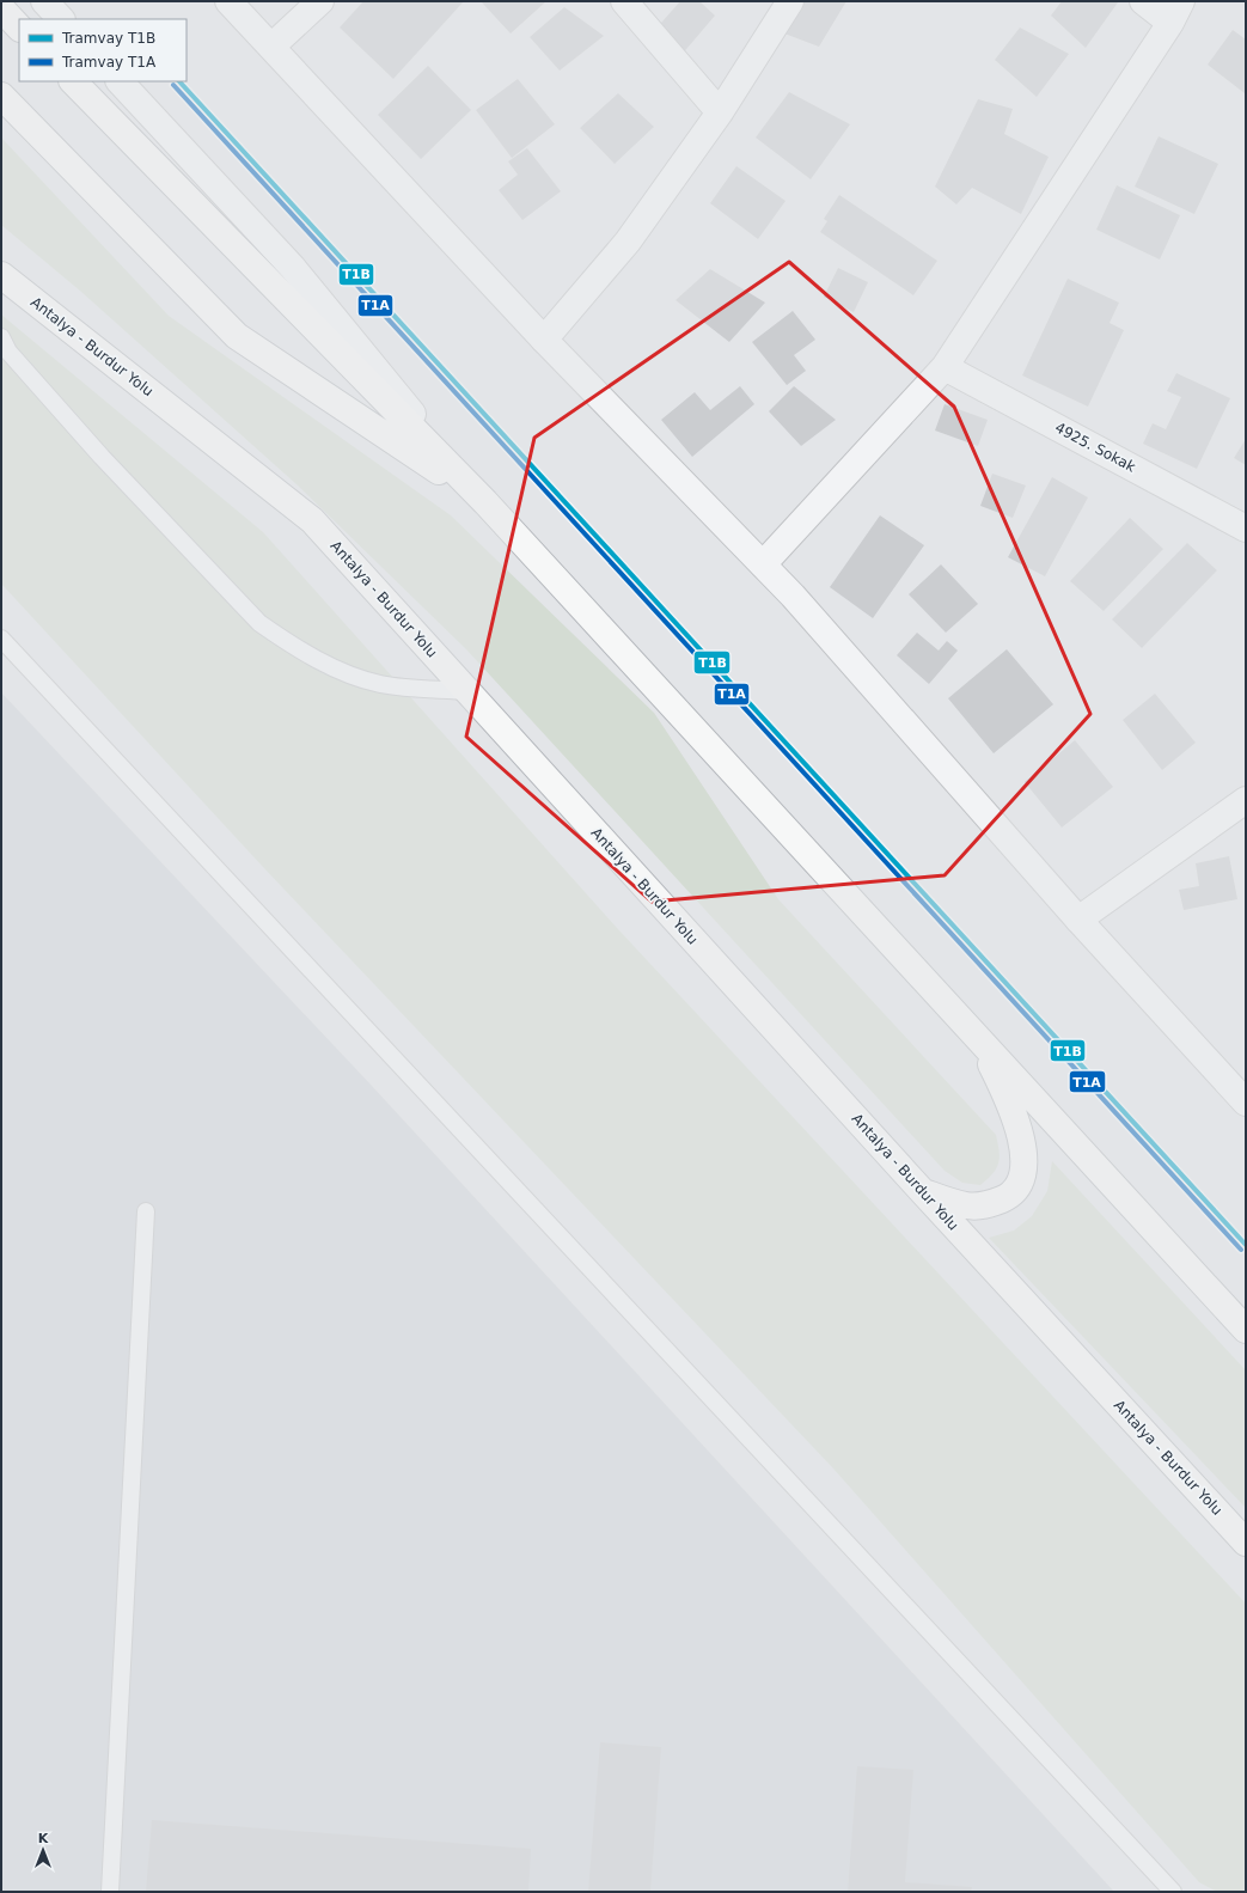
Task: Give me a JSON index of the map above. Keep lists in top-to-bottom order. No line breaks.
{"streets":{"highway":["Antalya - Burdur Yolu"],"street":["4925. Sokak"]},"lines":["tram line T1B","tram line T1A"],"legend":["Tramvay T1B","Tramvay T1A"],"north":"top"}
